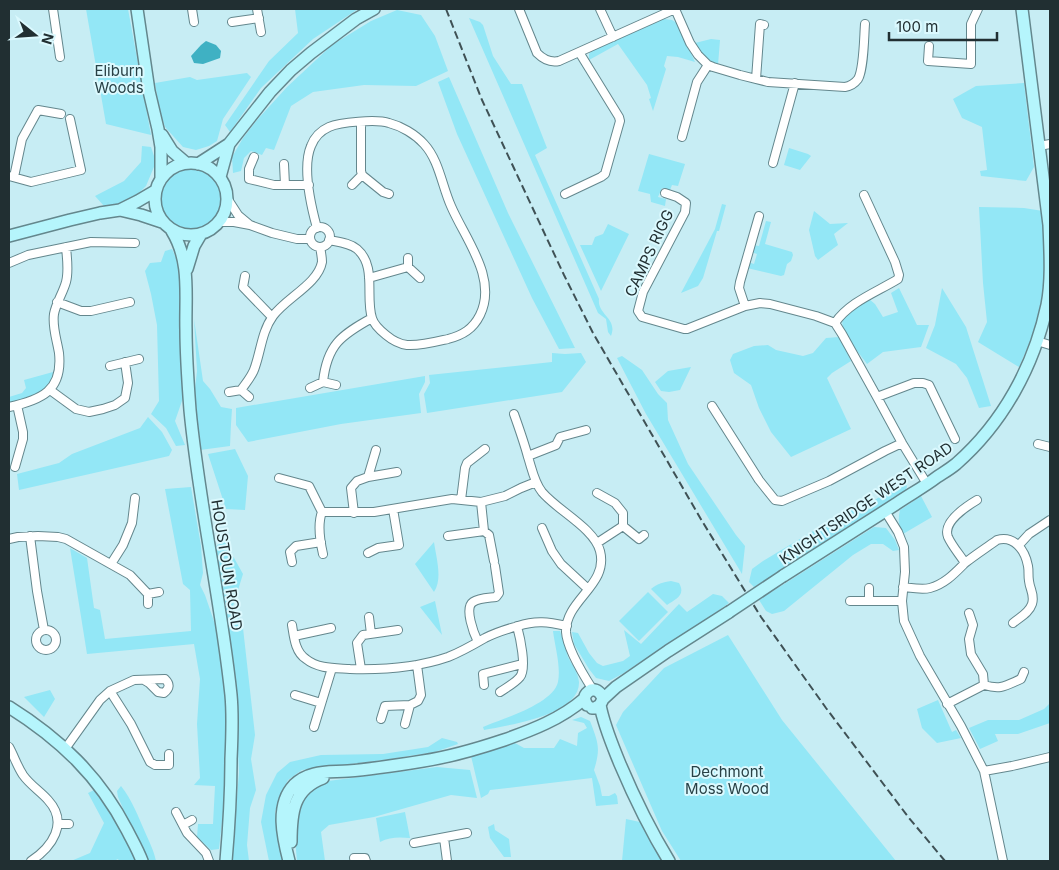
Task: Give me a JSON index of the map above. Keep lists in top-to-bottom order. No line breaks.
{"streets":{"street":["CAMPS RIGG","KNIGHTSRIDGE WEST ROAD","HOUSTOUN ROAD"]},"parks":["Eliburn Woods","Dechmont Moss Wood"],"scale_bar":"100 m","north":"right"}
